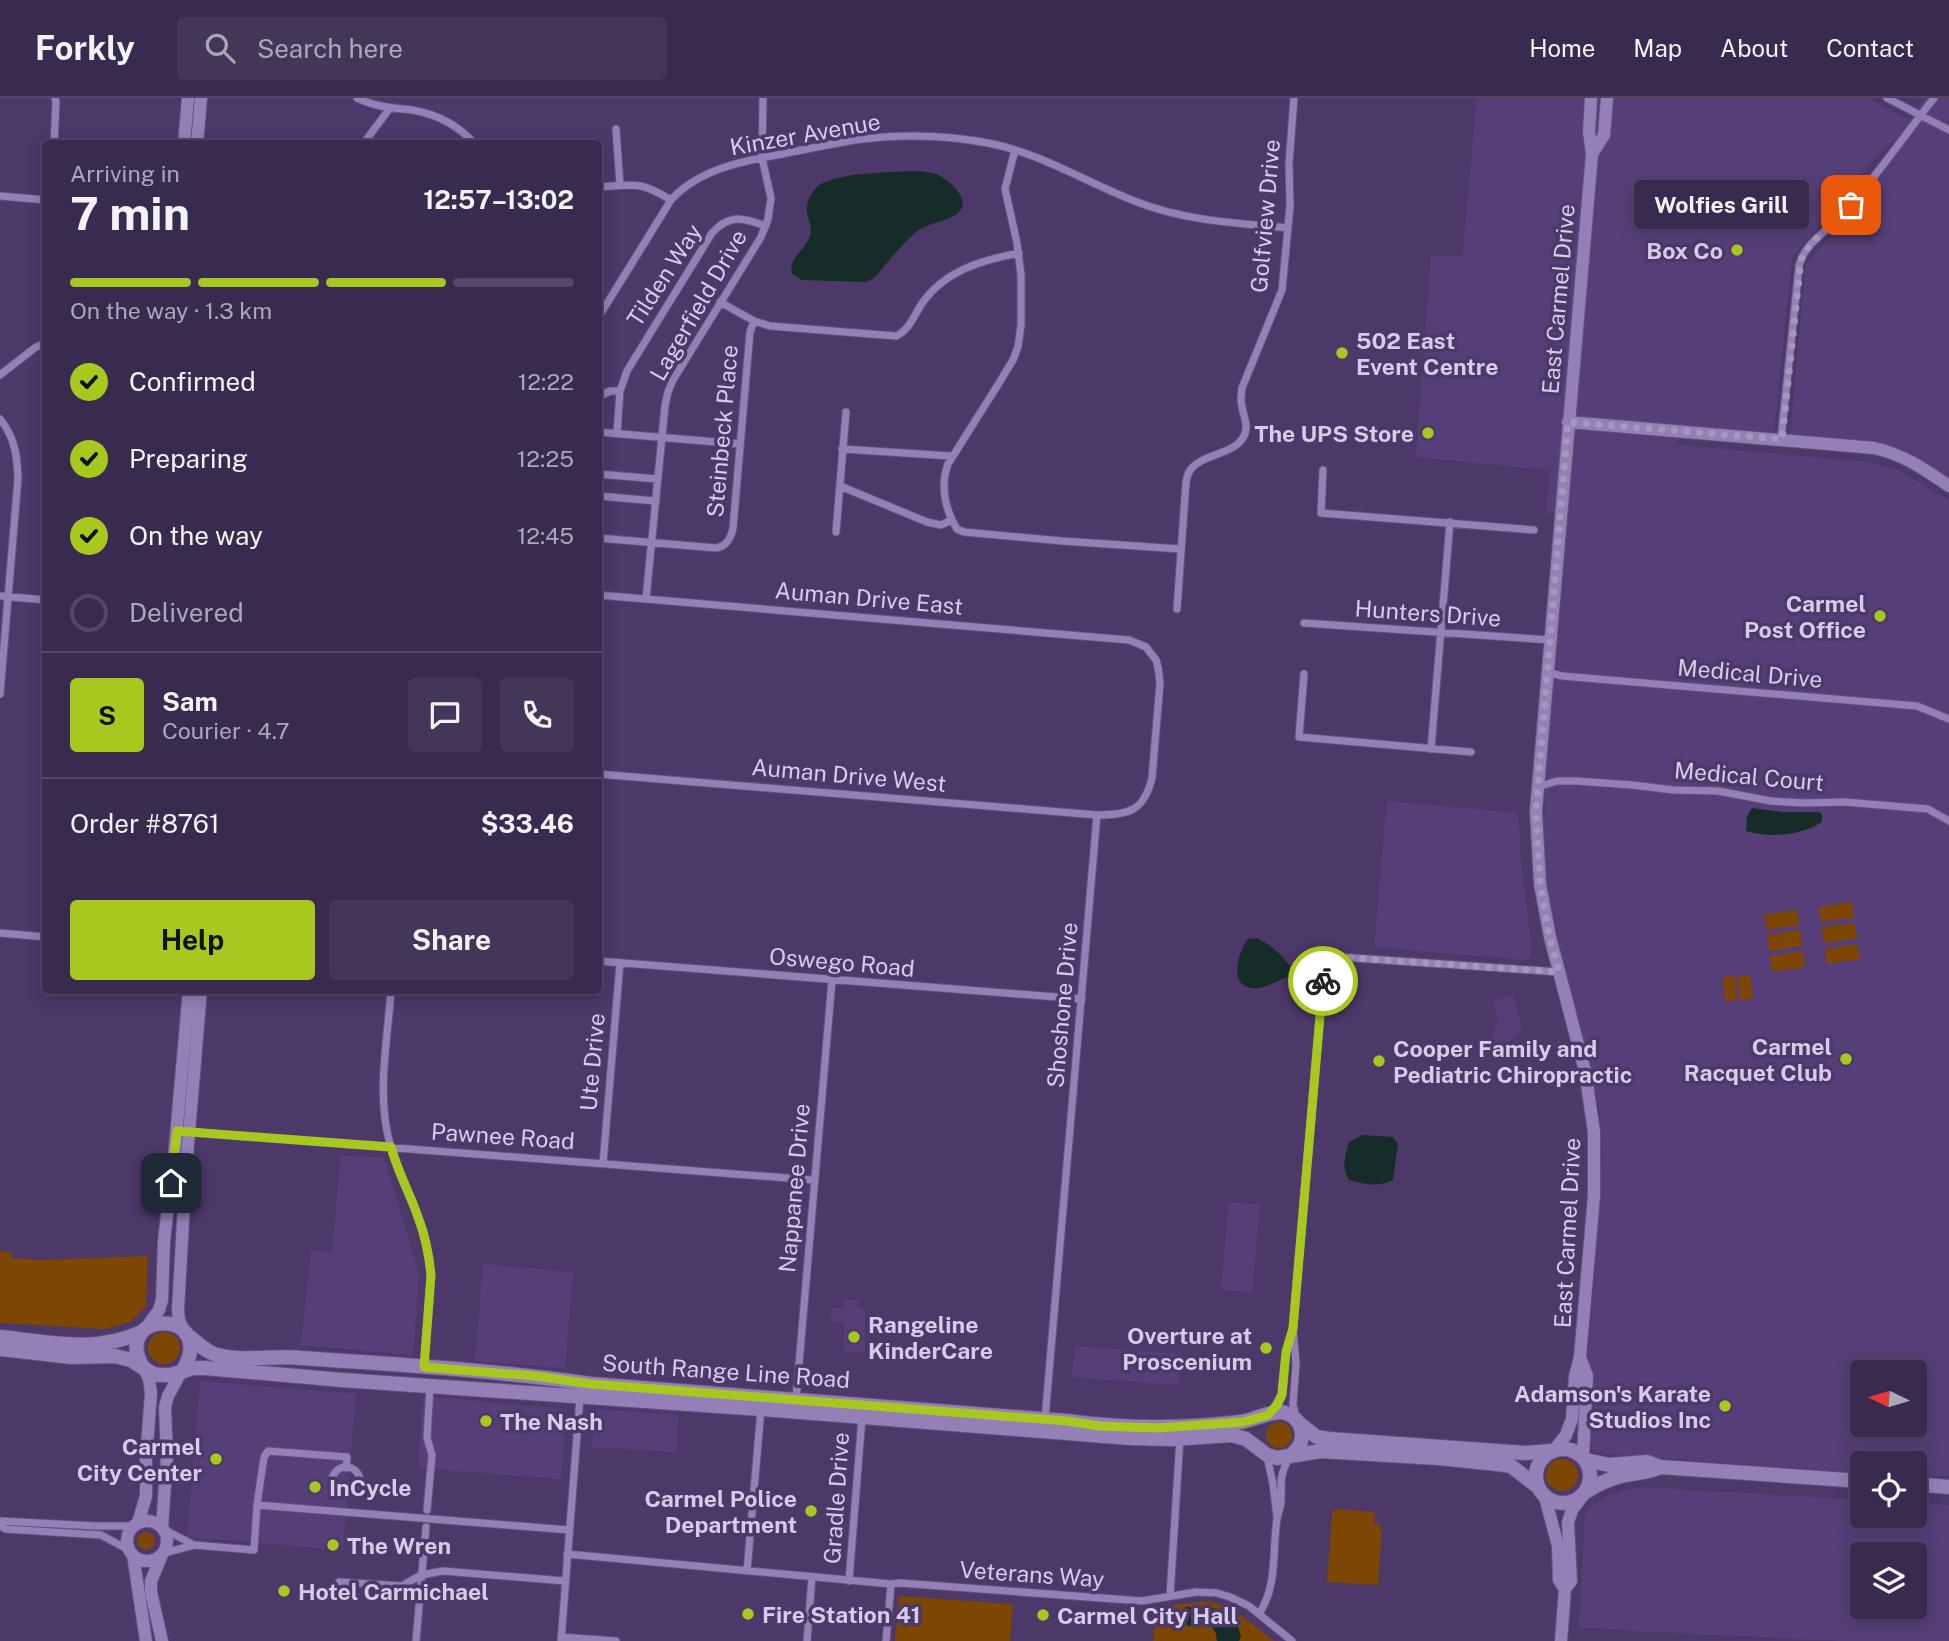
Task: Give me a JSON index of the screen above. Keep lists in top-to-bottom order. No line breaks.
{"streets":{"main road":["South Range Line Road"],"street":["Kinzer Avenue","Golfview Drive","Tilden Way","East Carmel Drive","Lagerfield Drive","Steinbeck Place","Auman Drive East","Hunters Drive","Medical Drive","Auman Drive West","Medical Court","Oswego Road","Shoshone Drive","Ute Drive","Pawnee Road","Nappanee Drive","Gradle Drive","Veterans Way"]},"crossings":[["Kinzer Avenue","Golfview Drive"],["Kinzer Avenue","Lagerfield Drive"],["Tilden Way","Lagerfield Drive"],["East Carmel Drive","Hunters Drive"],["East Carmel Drive","Medical Drive"],["East Carmel Drive","Medical Court"],["Lagerfield Drive","Steinbeck Place"],["Lagerfield Drive","Auman Drive East"],["Auman Drive East","Auman Drive West"],["Auman Drive East","Shoshone Drive"],["Auman Drive West","Shoshone Drive"],["Oswego Road","Shoshone Drive"],["Oswego Road","Ute Drive"],["Oswego Road","Nappanee Drive"],["Shoshone Drive","South Range Line Road"],["Ute Drive","Pawnee Road"],["Pawnee Road","Nappanee Drive"],["Nappanee Drive","South Range Line Road"],["South Range Line Road","Gradle Drive"],["Gradle Drive","Veterans Way"]],"places":["Wolfies Grill","Box Co","502 East Event Centre","The UPS Store","Carmel Post Office","Carmel Racquet Club","Cooper Family and Pediatric Chiropractic","Rangeline KinderCare","Overture at Proscenium","Adamson's Karate Studios Inc","The Nash","Carmel City Center","InCycle","Carmel Police Department","The Wren","Hotel Carmichael","Fire Station 41","Carmel City Hall"],"north":"left","page":{"header":"Forkly","search":"Search here","nav":["Home","Map","About","Contact"],"heading":["7 min","Arriving in","12:57–13:02"],"panel":["Sam","Courier · 4.7","Order #8761","$33.46"],"bubble":"Wolfies Grill","bar":"On the way · 1.3 km","list":[["Confirmed","12:22"],["Preparing","12:25"],["On the way","12:45"],"Delivered"],"round":"S","buttons":["Help","Share"]}}
